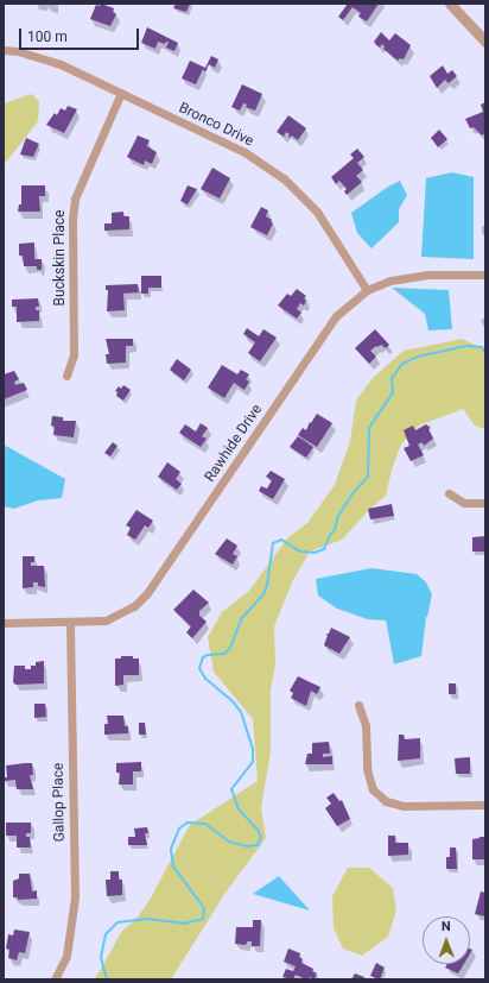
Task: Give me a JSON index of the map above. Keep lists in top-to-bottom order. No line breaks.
{"streets":{"street":["Bronco Drive","Buckskin Place","Rawhide Drive","Gallop Place"]},"crossings":[["Bronco Drive","Buckskin Place"],["Bronco Drive","Rawhide Drive"],["Rawhide Drive","Gallop Place"]],"scale_bar":"100 m","north":"top"}
